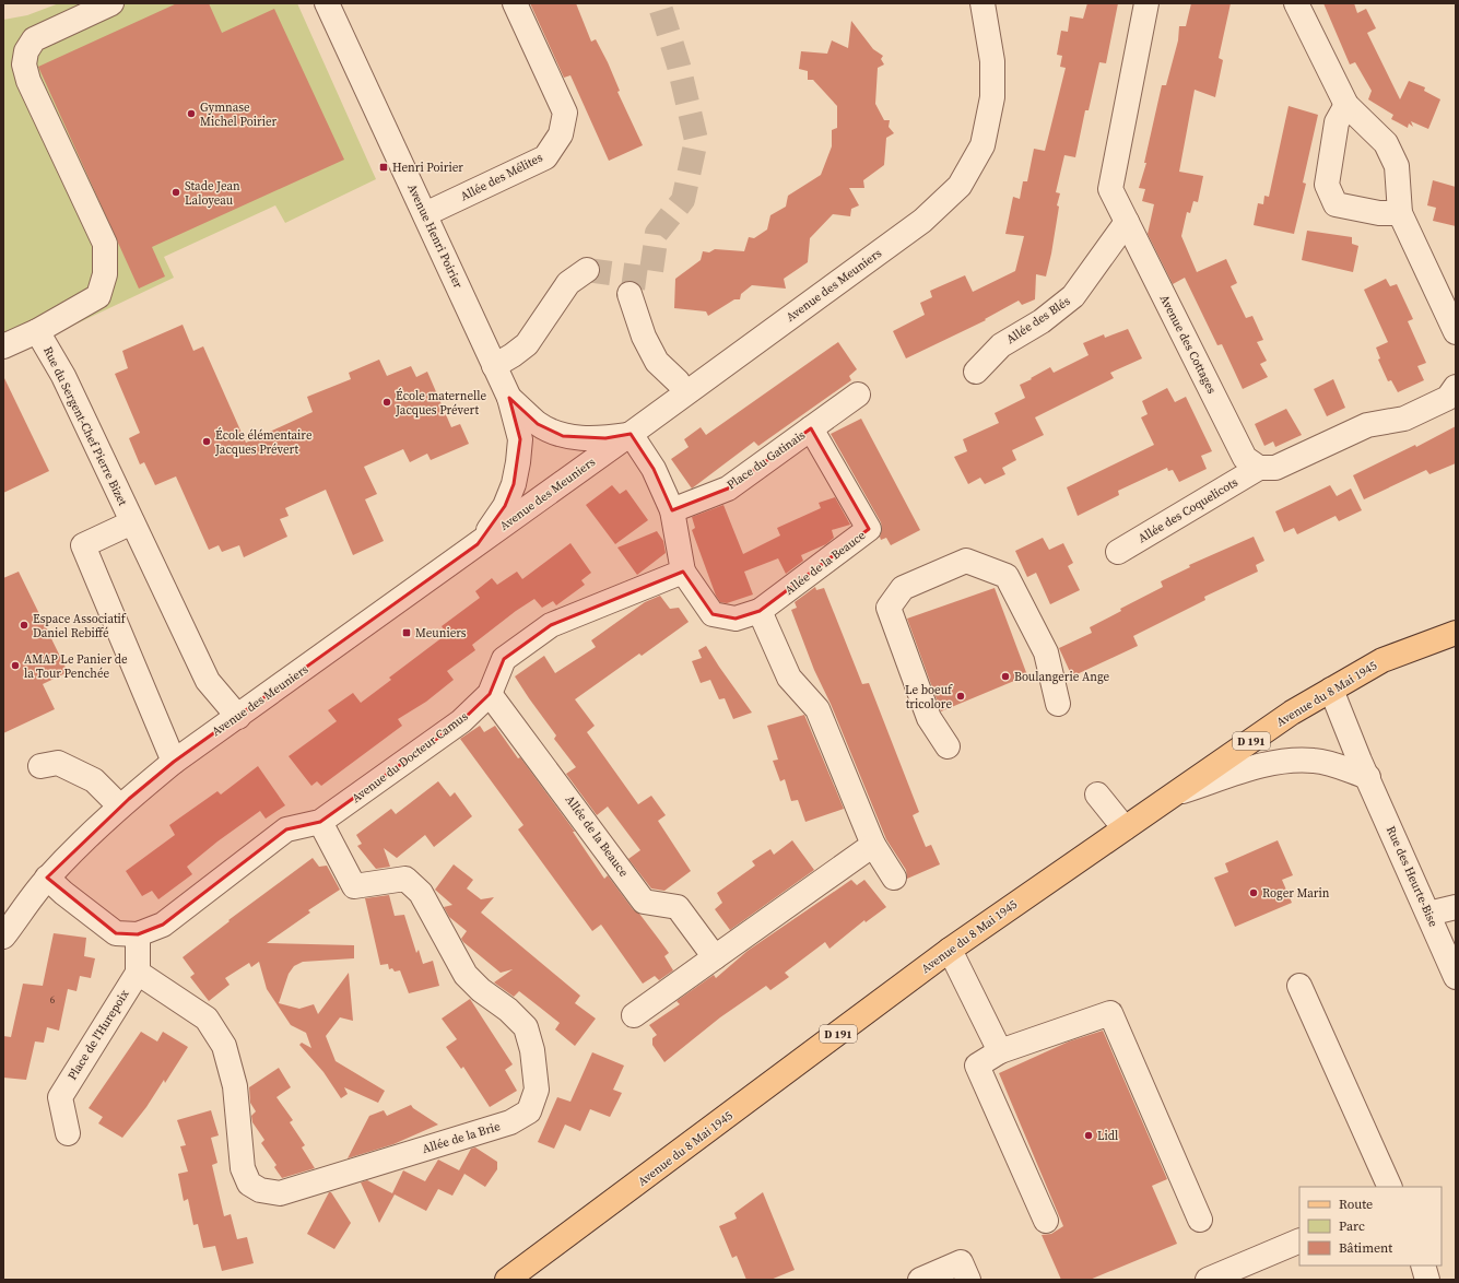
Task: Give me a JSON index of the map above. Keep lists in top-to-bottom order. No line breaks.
{"streets":{"main road":["Avenue du 8 Mai 1945","D 191"],"street":["Allée des Mélites","Avenue Henri Poirier","Avenue des Meuniers","Allée des Blés","Avenue des Cottages","Rue du Sergent-Chef Pierre Bizet","Place du Gatinais","Allée des Coquelicots","Allée de la Beauce","Avenue du Docteur Camus","Rue des Heurte-Bise","Place de l'Hurepoix","Allée de la Brie"]},"crossings":[["Allée des Mélites","Avenue Henri Poirier"],["Avenue Henri Poirier","Avenue des Meuniers"],["Avenue des Meuniers","Rue du Sergent-Chef Pierre Bizet"],["Avenue des Meuniers","Avenue du Docteur Camus"],["Allée des Blés","Avenue des Cottages"],["Avenue des Cottages","Allée des Coquelicots"],["Place du Gatinais","Allée de la Beauce"],["Allée de la Beauce","Avenue du Docteur Camus"],["Avenue du 8 Mai 1945","Rue des Heurte-Bise"],["Avenue du Docteur Camus","Allée de la Brie"],["Place de l'Hurepoix","Allée de la Brie"]],"places":{"other":["Gymnase Michel Poirier","Stade Jean Laloyeau","École maternelle Jacques Prévert","École élémentaire Jacques Prévert","Espace Associatif Daniel Rebiffé","AMAP Le Panier de la Tour Penchée","Boulangerie Ange","Le boeuf tricolore","Roger Marin","Lidl"],"transit":["Henri Poirier","Meuniers"]},"house_numbers":["6"],"legend":["Route","Parc","Bâtiment"]}
